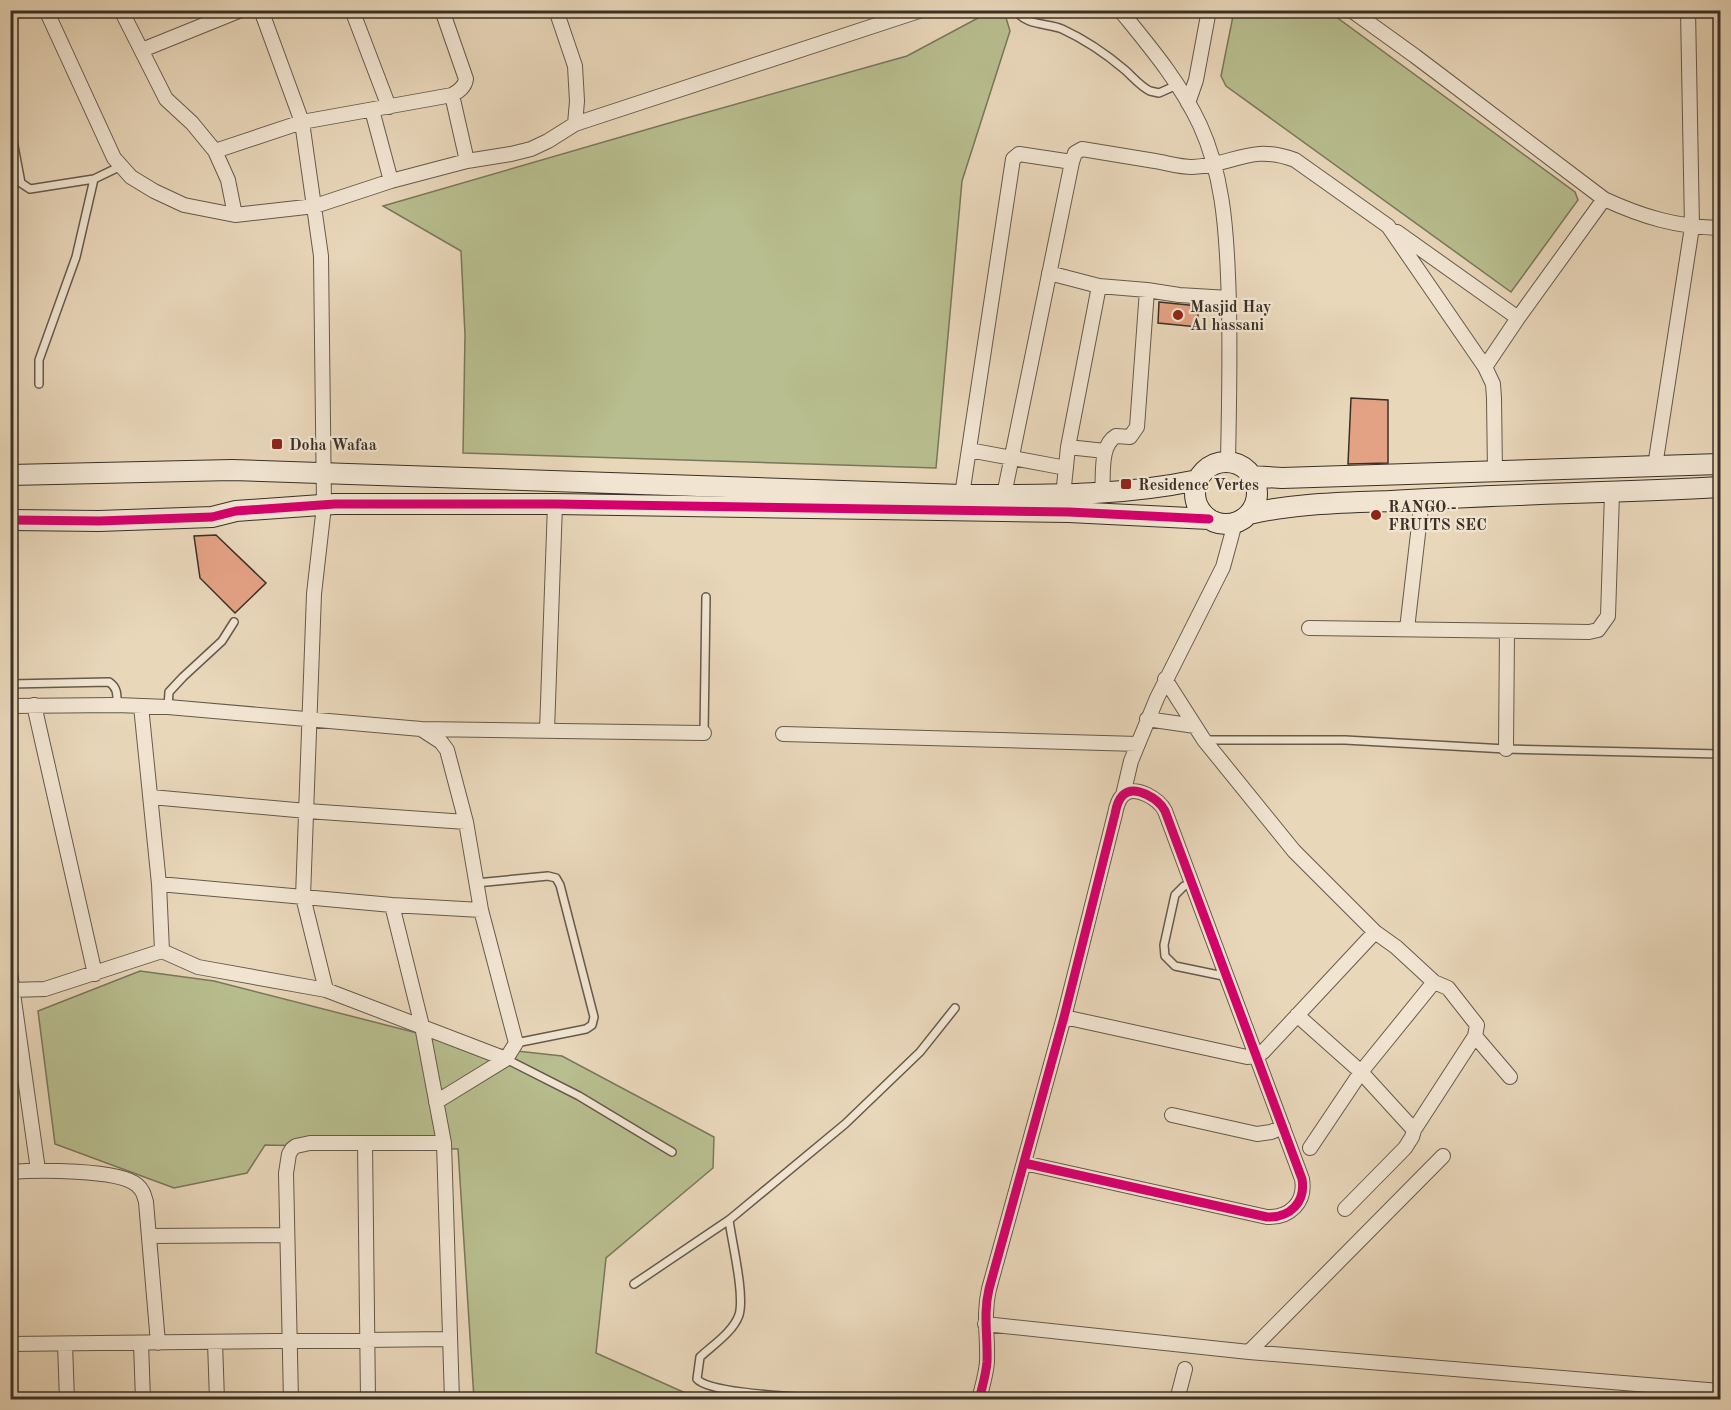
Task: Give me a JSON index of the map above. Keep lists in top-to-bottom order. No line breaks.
{"places":{"other":["Masjid Hay Al hassani","RANGO - FRUITS SEC"],"transit":["Doha Wafaa","Residence Vertes"]}}
